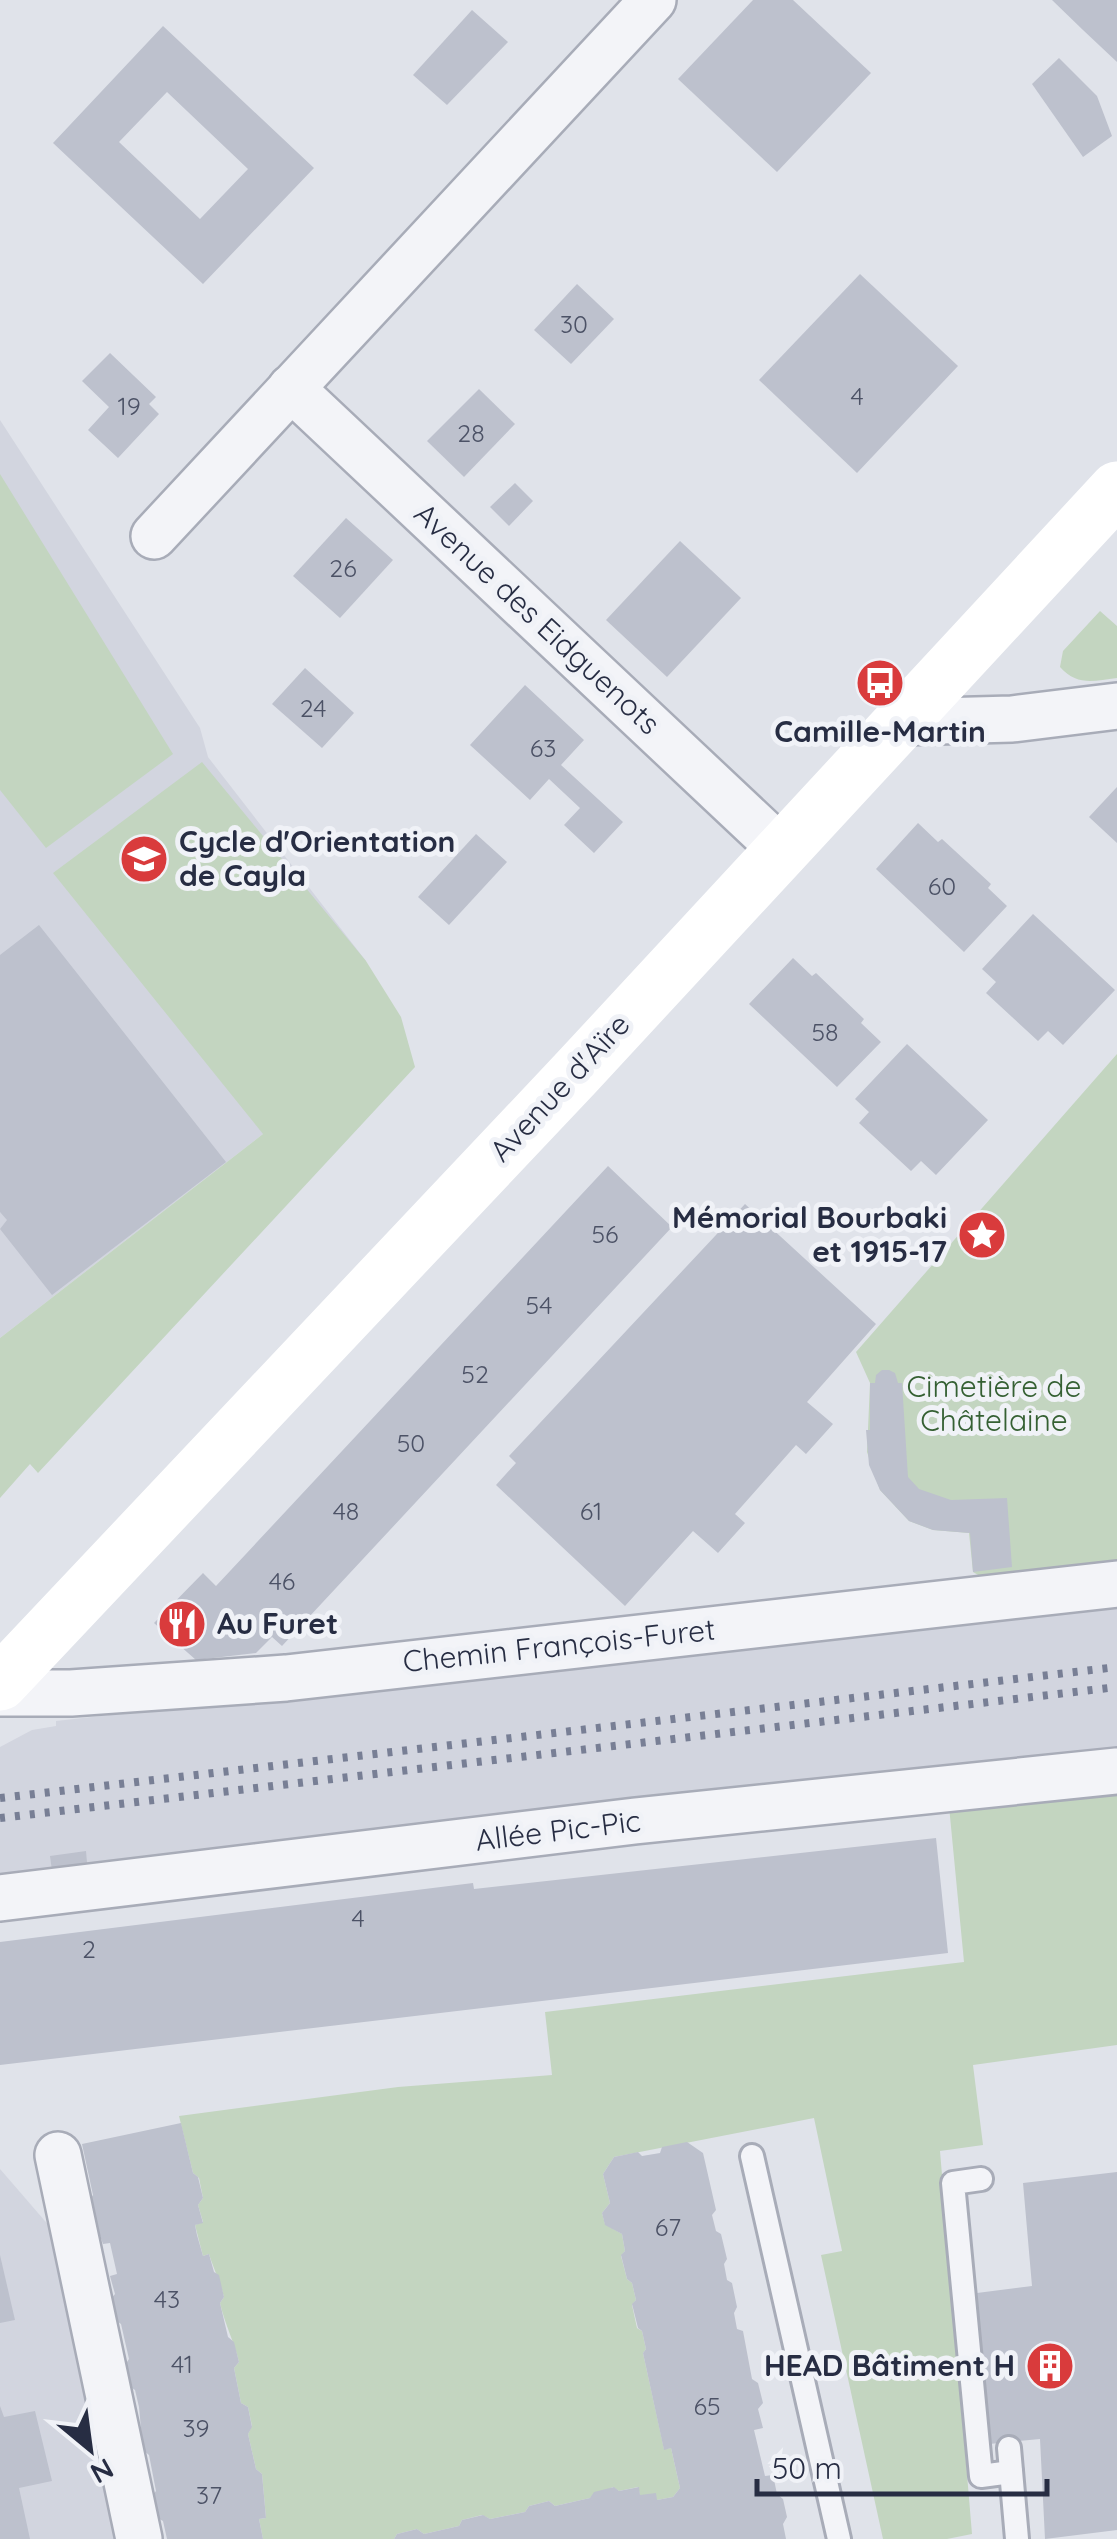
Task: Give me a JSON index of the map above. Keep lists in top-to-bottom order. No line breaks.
{"streets":{"main road":["Avenue d'Aïre"],"street":["Avenue des Eidguenots","Chemin François-Furet","Allée Pic-Pic"]},"crossings":[["Avenue des Eidguenots","Avenue d'Aïre"]],"parks":["Cimetière de Châtelaine"],"places":{"bus stop":["Camille-Martin"],"school or university":["Cycle d'Orientation de Cayla"],"place":["Mémorial Bourbaki et 1915-17"],"restaurant":["Au Furet"],"building":["HEAD Bâtiment H"]},"house_numbers":["30","4","19","28","26","24","63","60","58","56","54","52","50","48","61","46","4","2","67","43","41","65","39","37"],"scale_bar":"50 m","north":"bottom right"}
